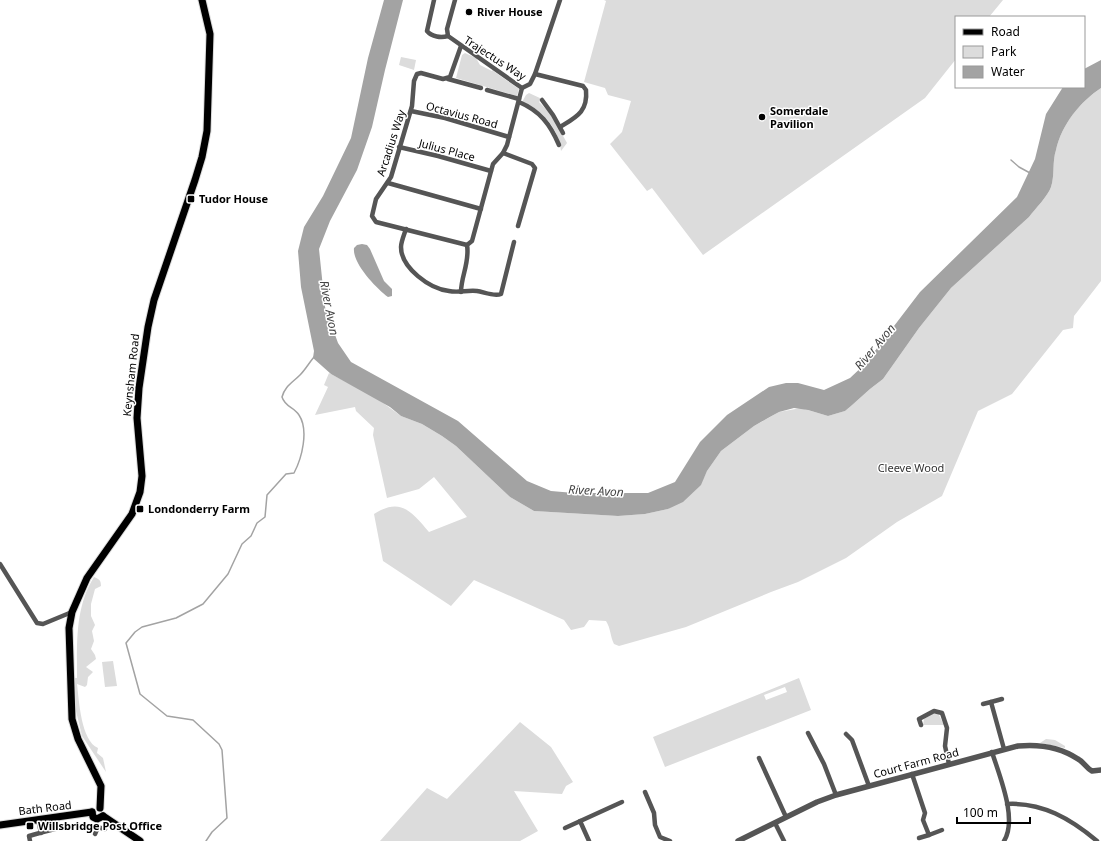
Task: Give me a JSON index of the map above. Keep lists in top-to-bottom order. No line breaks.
{"streets":{"main road":["Keynsham Road","Bath Road"],"street":["Trajectus Way","Octavius Road","Arcadius Way","Julius Place","Court Farm Road"]},"crossings":[["Octavius Road","Arcadius Way"],["Arcadius Way","Julius Place"],["Keynsham Road","Bath Road"]],"water":["River Avon"],"parks":["Cleeve Wood"],"places":{"other":["River House","Somerdale Pavilion"],"transit":["Tudor House","Londonderry Farm","Willsbridge Post Office"]},"legend":["Road","Park","Water"],"scale_bar":"100 m"}
